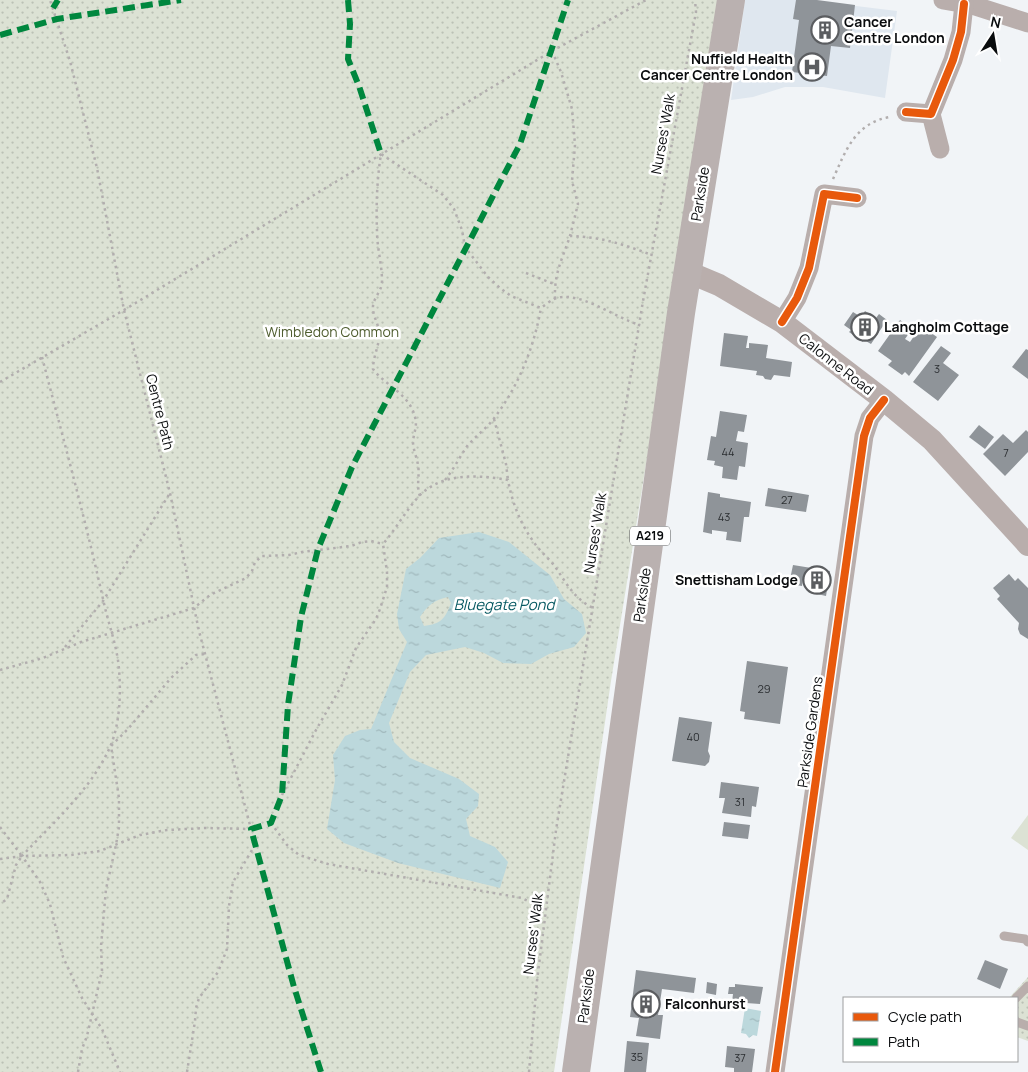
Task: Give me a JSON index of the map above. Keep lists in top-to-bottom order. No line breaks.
{"streets":{"main road":["Parkside","A219"],"street":["Calonne Road","Parkside Gardens"],"path":["Nurses' Walk","Centre Path"]},"crossings":[["Parkside","Calonne Road"],["Calonne Road","Parkside Gardens"]],"water":["Bluegate Pond"],"parks":["Wimbledon Common"],"places":{"building":["Cancer Centre London","Langholm Cottage","Snettisham Lodge","Falconhurst"],"hospital":["Nuffield Health Cancer Centre London"]},"house_numbers":["3","44","7","27","43","29","40","31","35","37"],"legend":["Cycle path","Path"],"north":"top"}
